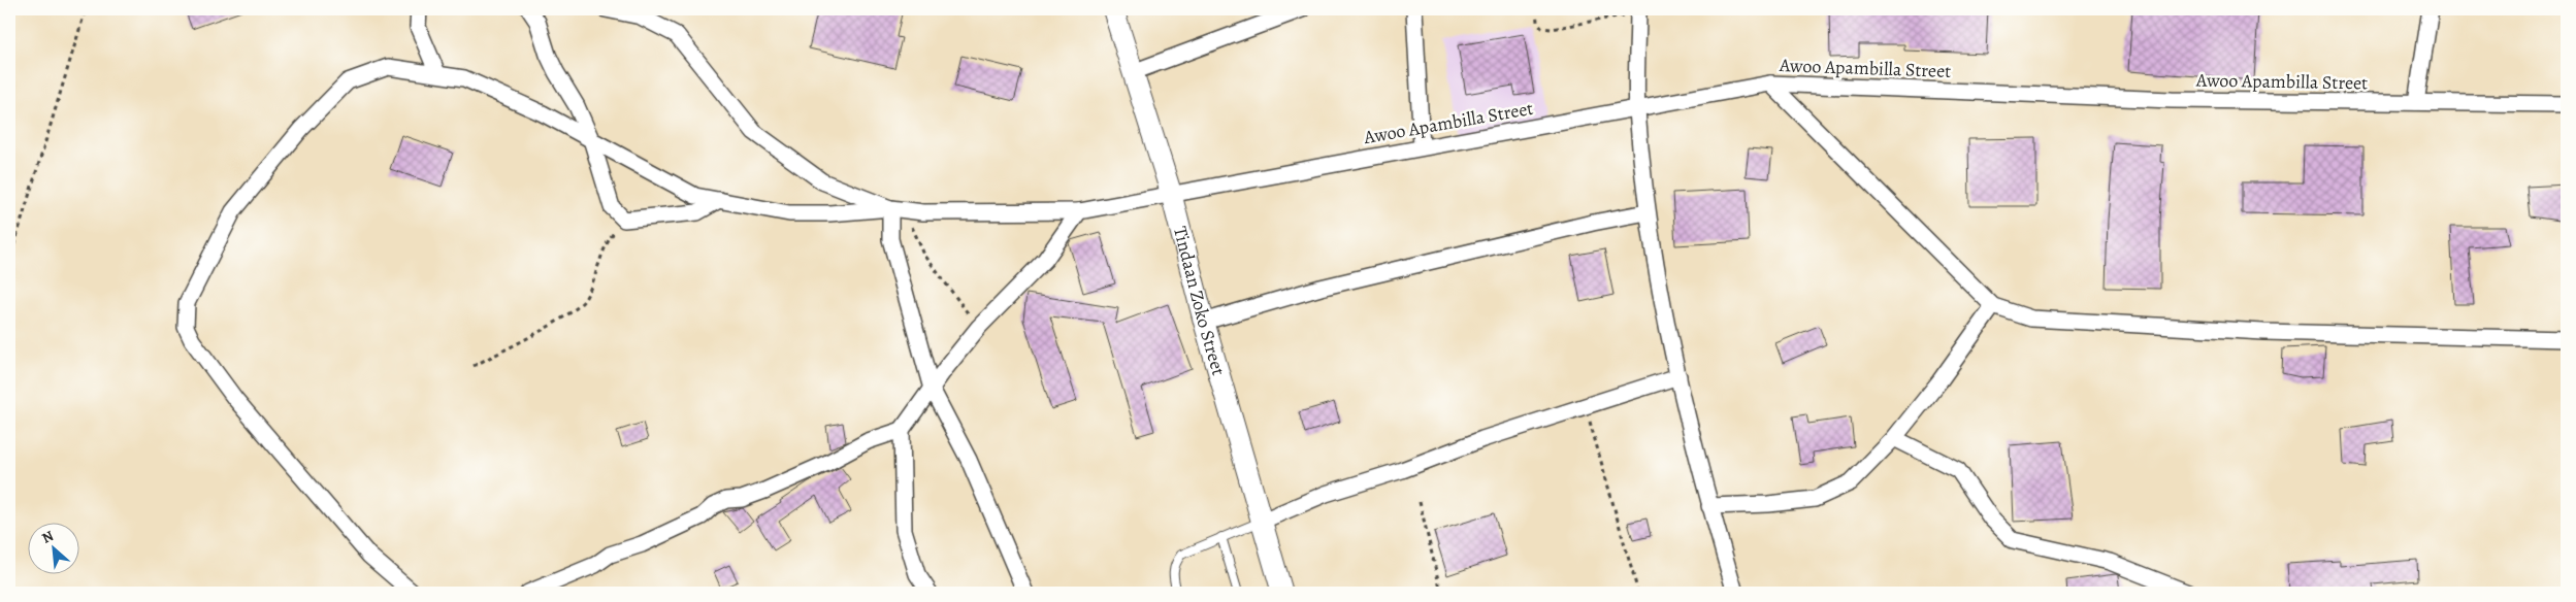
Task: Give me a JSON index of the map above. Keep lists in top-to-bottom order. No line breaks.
{"streets":{"main road":["Tindaan Zoko Street"],"street":["Awoo Apambilla Street"]},"crossings":[["Awoo Apambilla Street","Tindaan Zoko Street"]],"north":"top left"}
